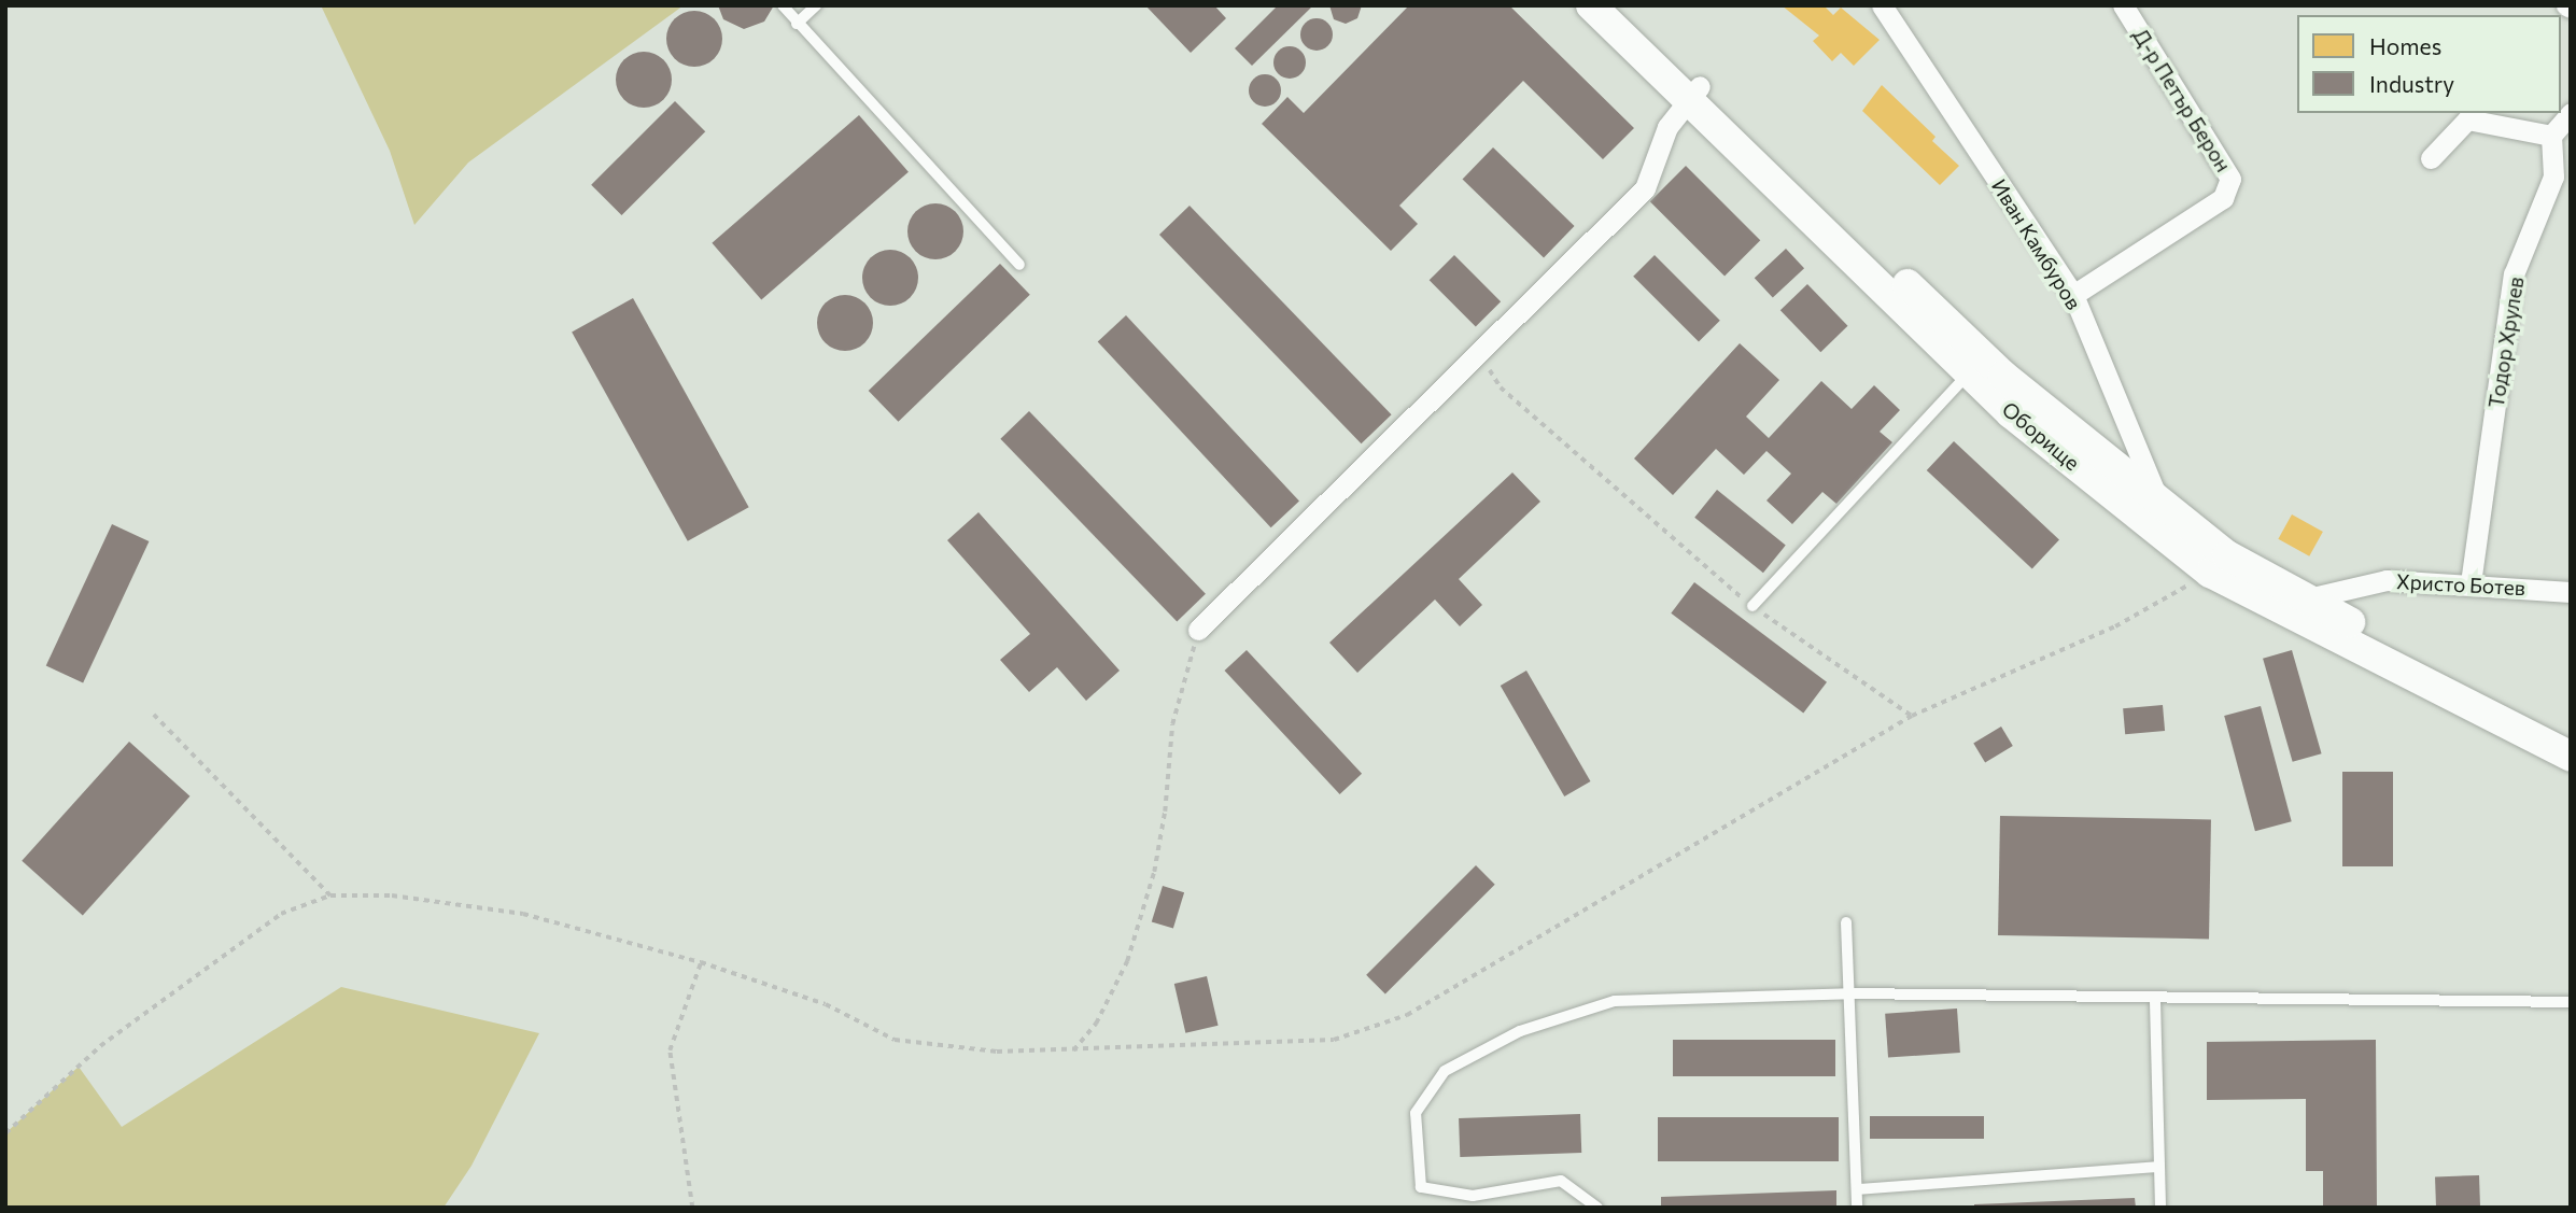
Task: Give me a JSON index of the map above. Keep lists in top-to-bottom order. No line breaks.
{"streets":{"main road":["Оборище"],"street":["Д-р Петър Берон","Иван Камбуров","Тодор Хрулев","Христо Ботев"]},"crossings":[["Д-р Петър Берон","Иван Камбуров"],["Иван Камбуров","Оборище"],["Тодор Хрулев","Христо Ботев"],["Оборище","Христо Ботев"]],"legend":["Homes","Industry"]}
